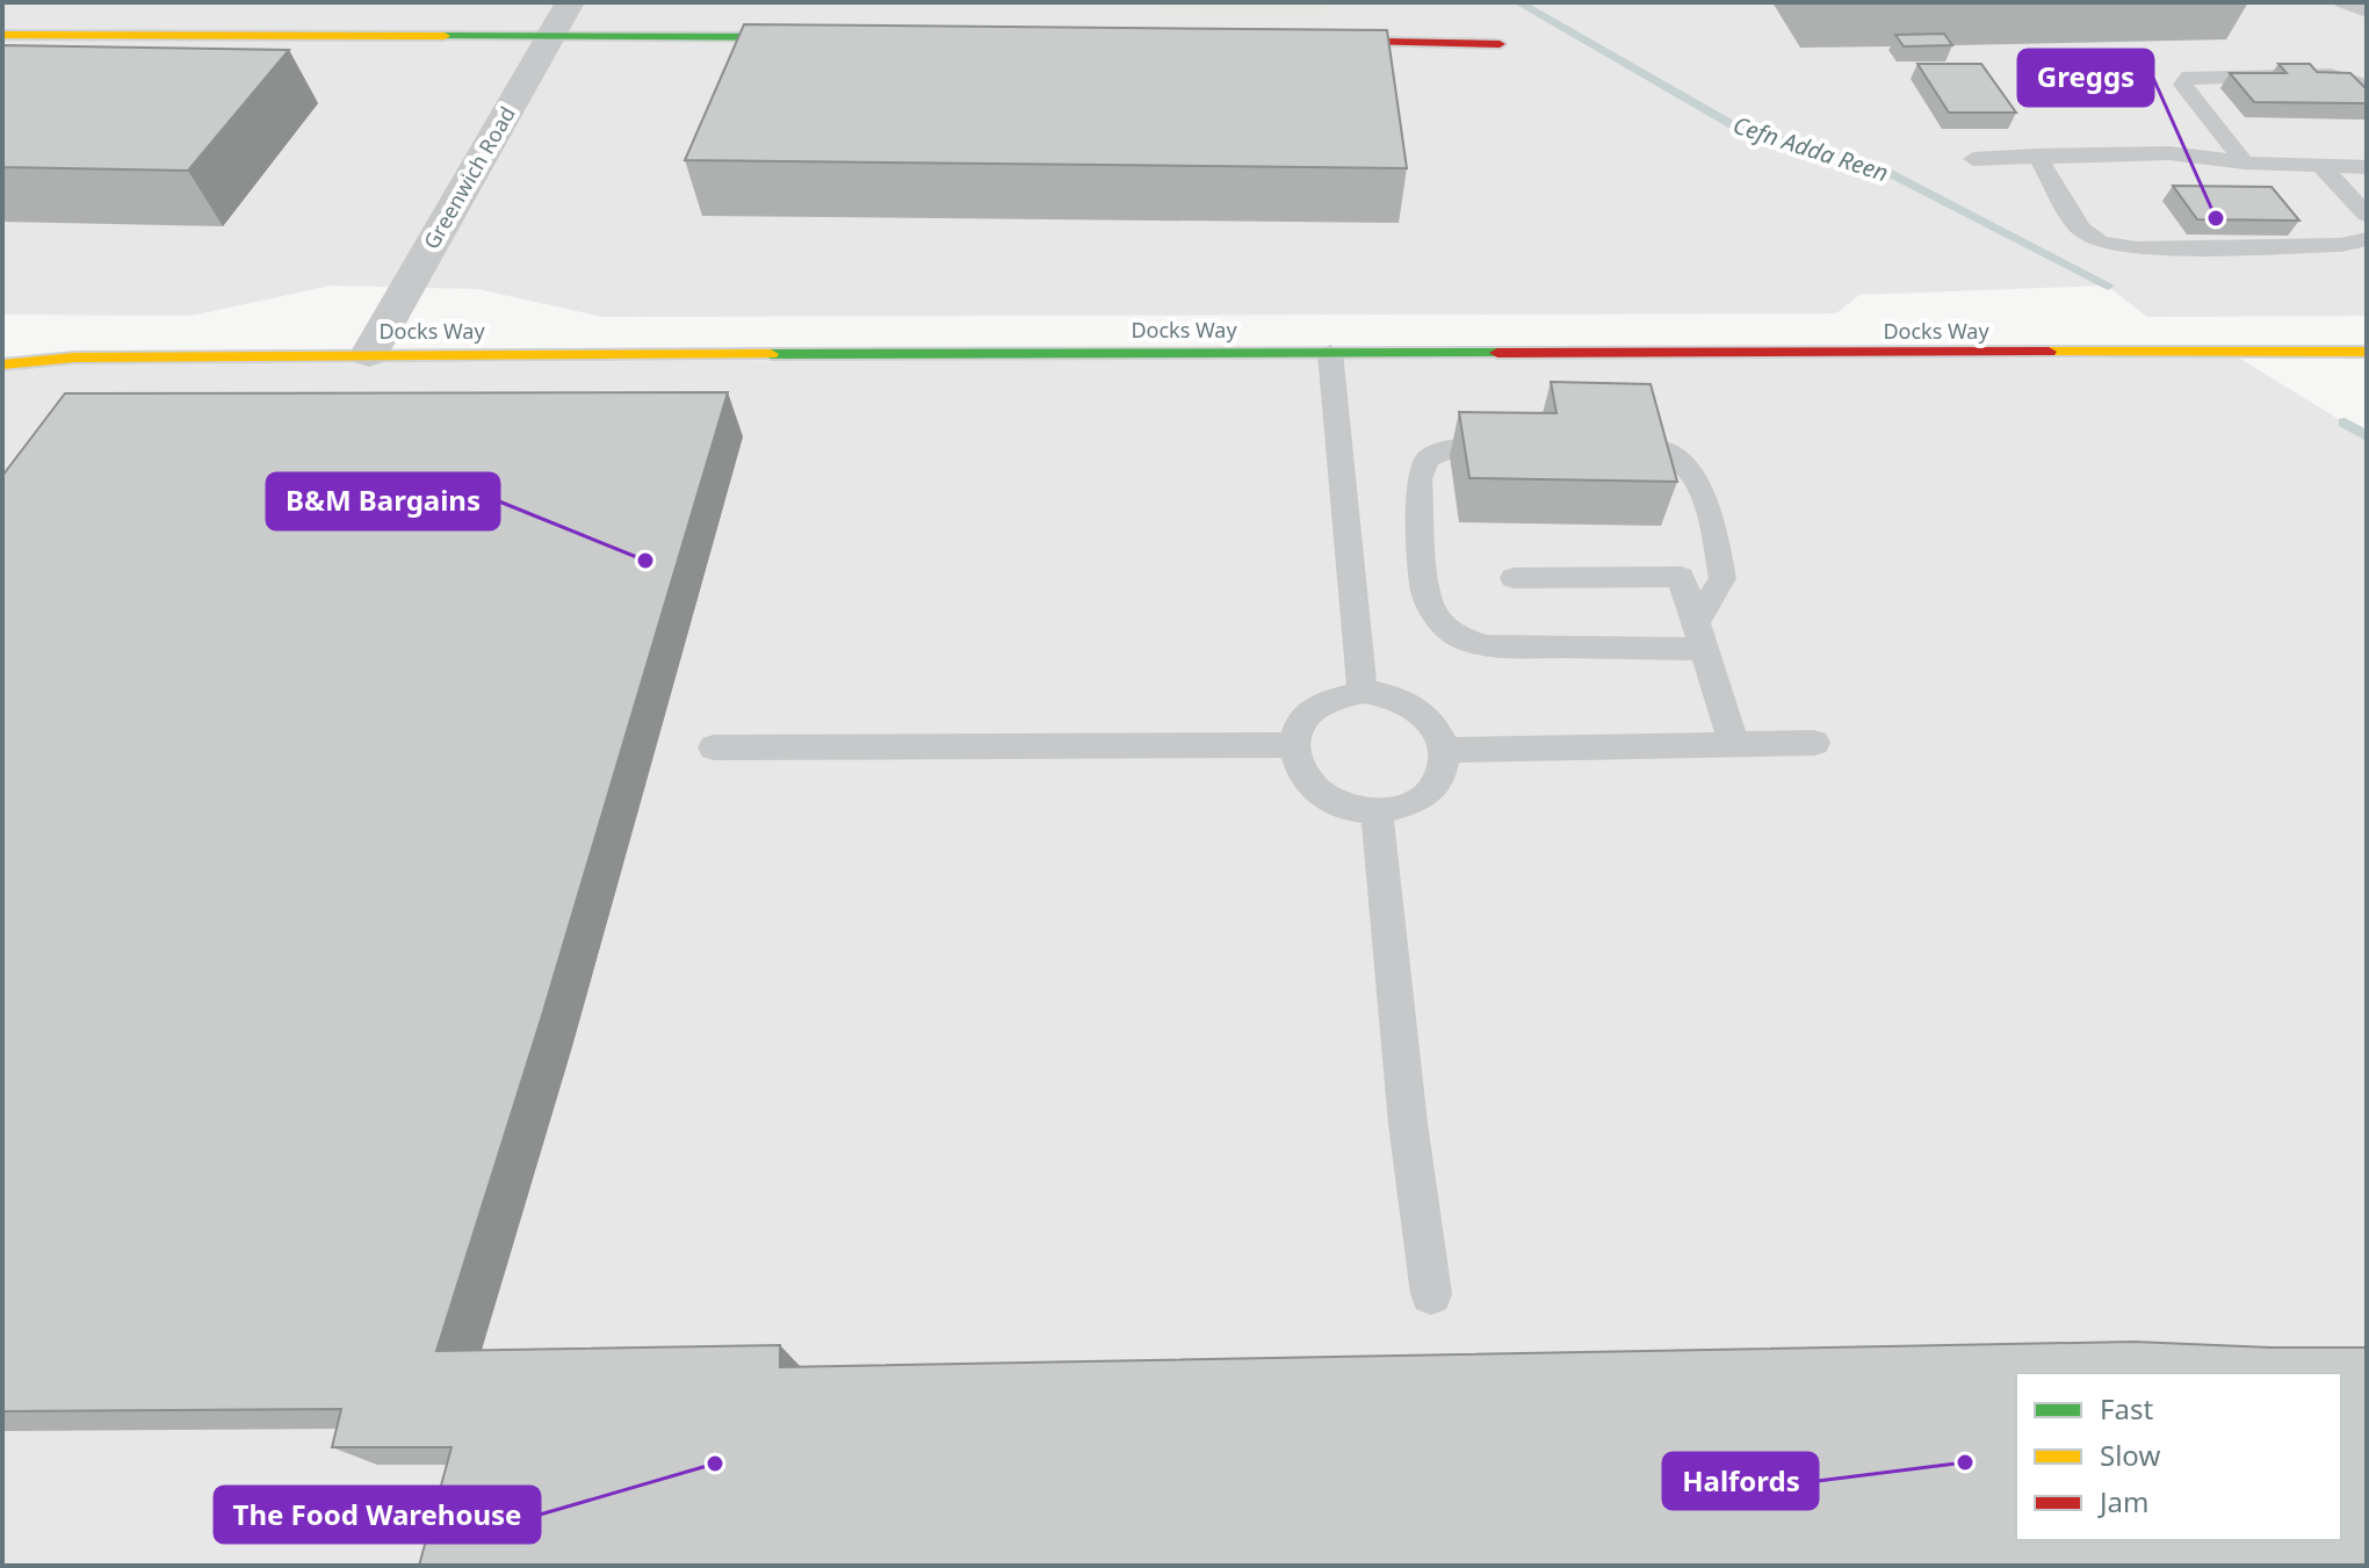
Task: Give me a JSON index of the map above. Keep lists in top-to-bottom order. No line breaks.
{"streets":{"street":["Greenwich Road","Docks Way"]},"crossings":[["Greenwich Road","Docks Way"]],"water":["Cefn Adda Reen"],"places":["Greggs","B&M Bargains","Halfords","The Food Warehouse"],"legend":["Fast","Slow","Jam"]}
